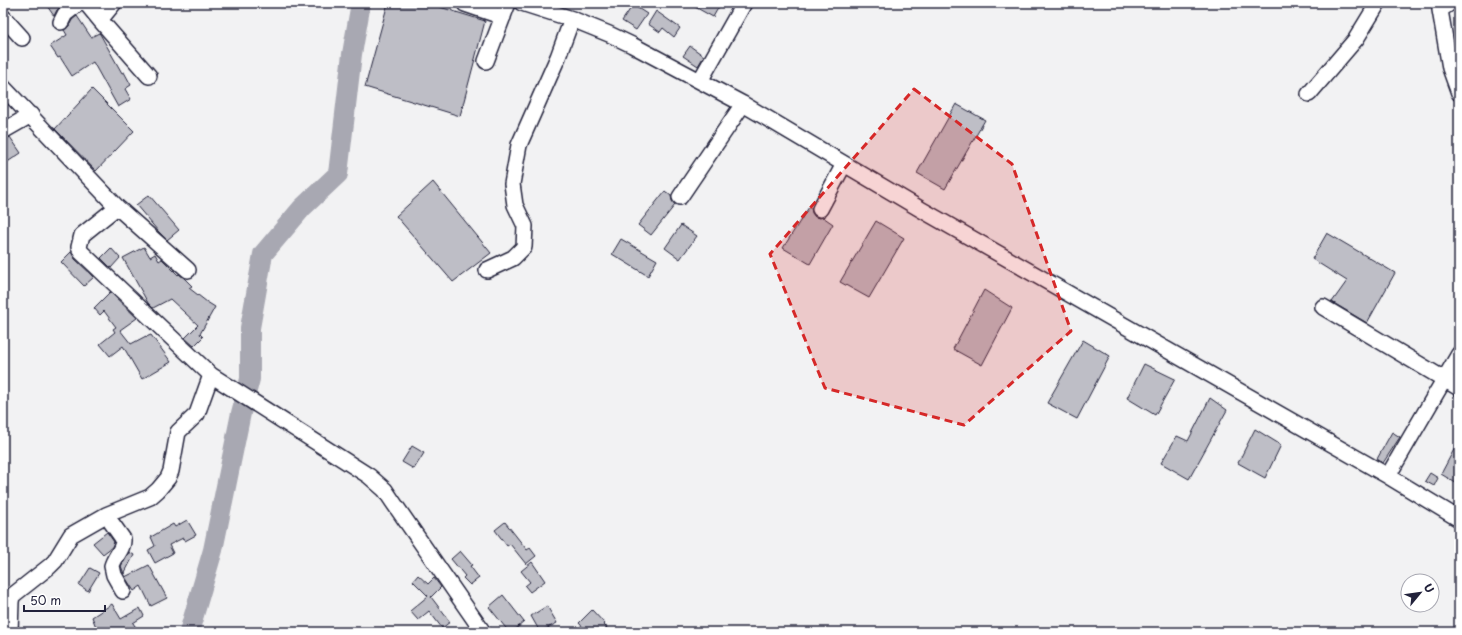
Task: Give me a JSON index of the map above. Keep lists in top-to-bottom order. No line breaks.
{"scale_bar":"50 m","north":"top right"}
